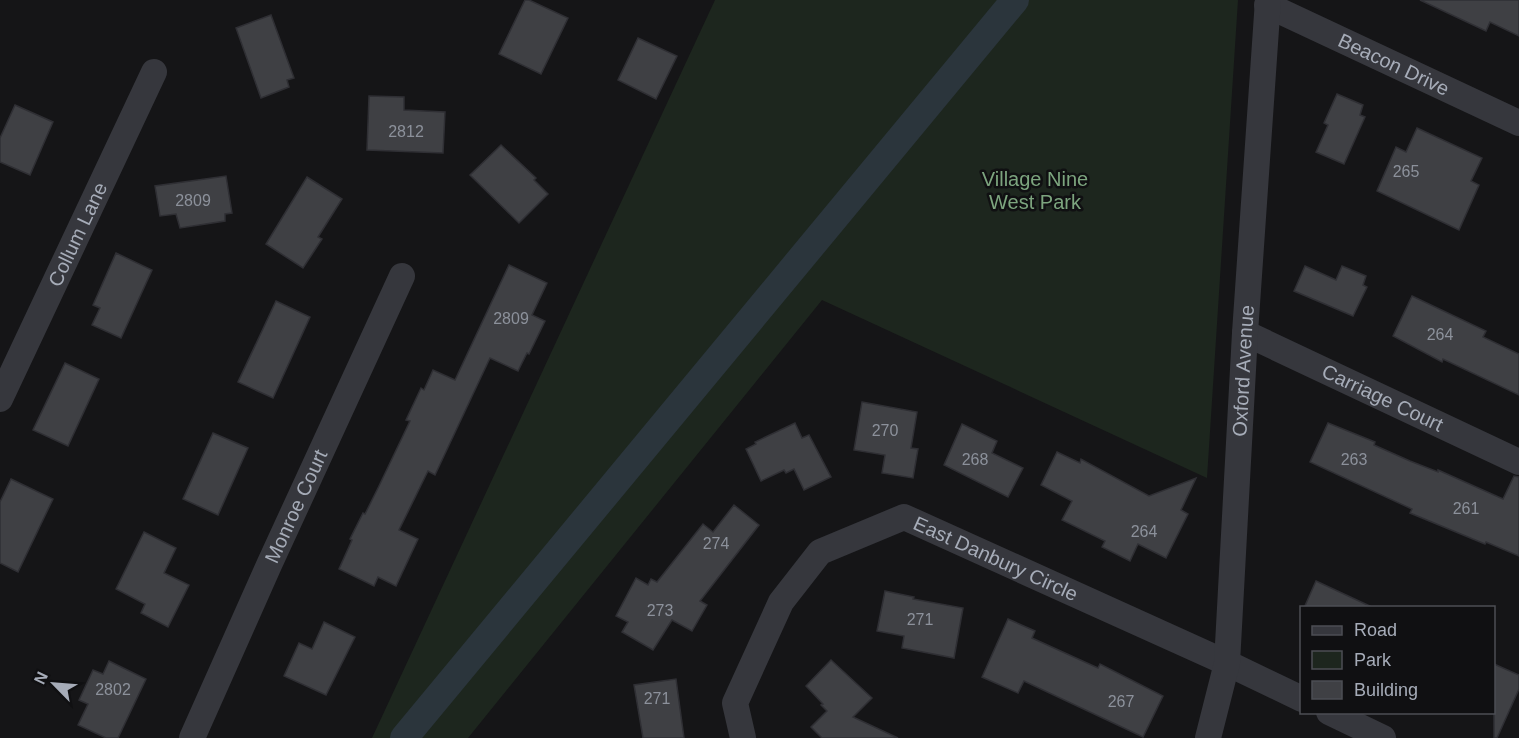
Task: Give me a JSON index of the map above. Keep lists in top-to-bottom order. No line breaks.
{"streets":{"street":["Beacon Drive","Collum Lane","Oxford Avenue","Carriage Court","Monroe Court","East Danbury Circle"]},"crossings":[["Beacon Drive","Oxford Avenue"],["Oxford Avenue","Carriage Court"],["Oxford Avenue","East Danbury Circle"]],"parks":["Village Nine West Park"],"house_numbers":["2812","265","2809","2809","264","270","268","263","261","264","274","273","271","2802","271","267"],"legend":["Road","Park","Building"],"north":"top left"}
